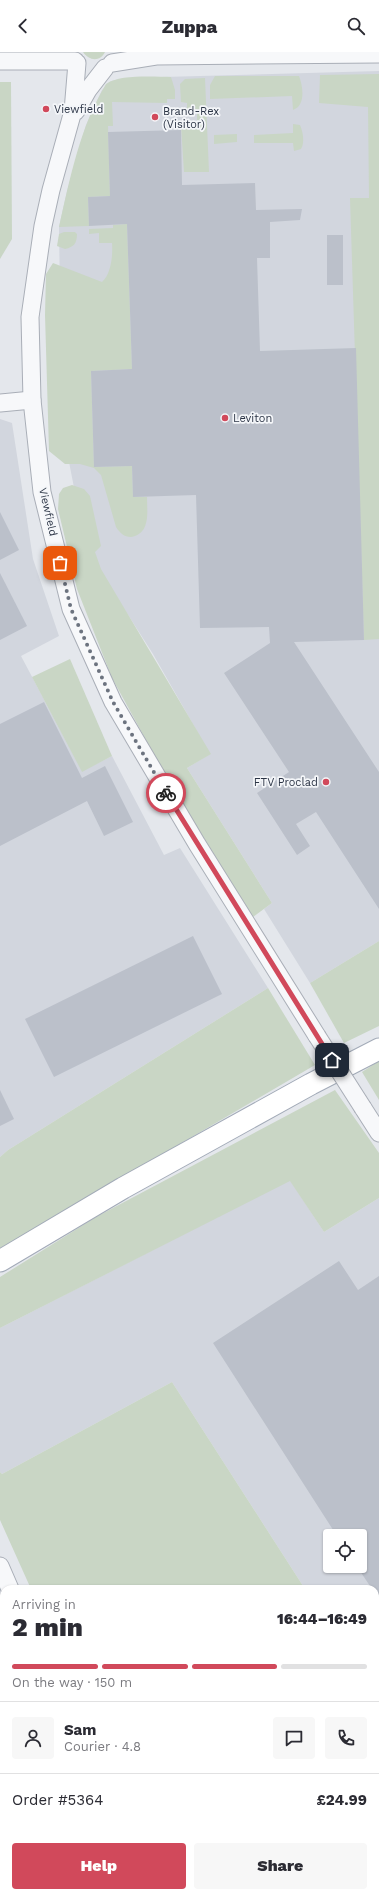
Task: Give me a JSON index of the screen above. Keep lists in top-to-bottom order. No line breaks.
{"streets":{"street":["Viewfield"]},"places":["Viewfield","Brand-Rex (Visitor)","Leviton","FTV Proclad"],"page":{"header":"Zuppa","heading":["2 min","Arriving in","16:44–16:49"],"panel":["Sam","Courier · 4.8","Order #5364","£24.99"],"bar":"On the way · 150 m","buttons":["Help","Share"]}}
